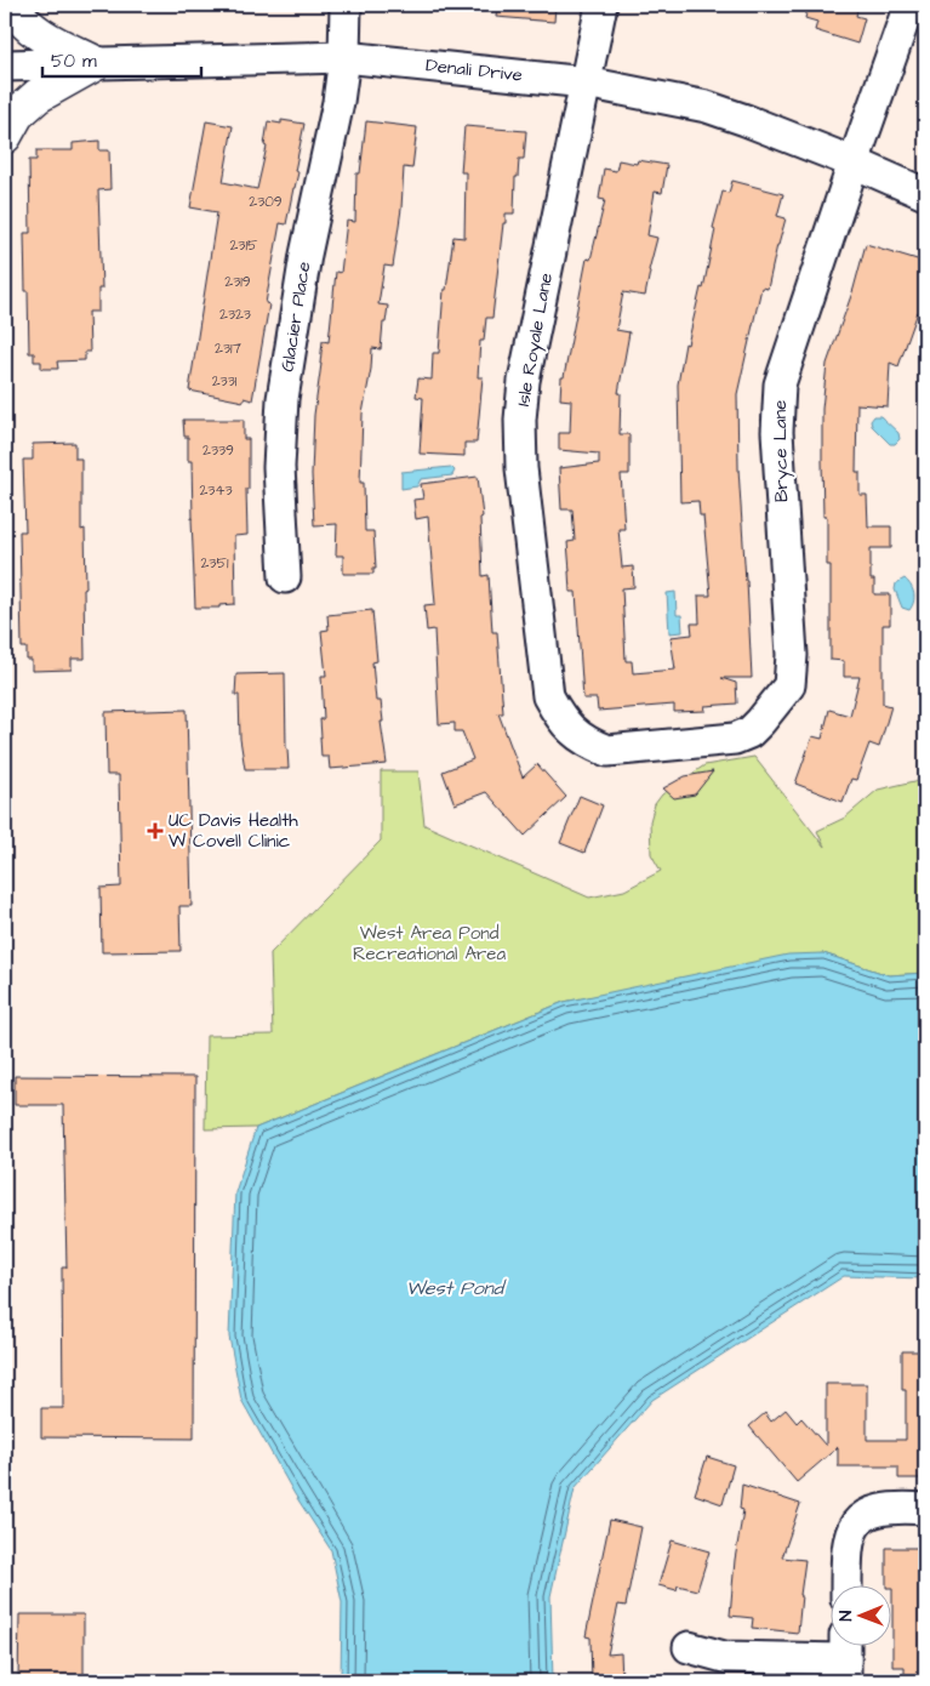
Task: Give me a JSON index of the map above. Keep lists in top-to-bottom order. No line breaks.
{"streets":{"street":["Denali Drive","Glacier Place","Isle Royale Lane","Bryce Lane"]},"crossings":[["Denali Drive","Glacier Place"],["Denali Drive","Isle Royale Lane"],["Denali Drive","Bryce Lane"],["Isle Royale Lane","Bryce Lane"]],"water":["West Pond"],"parks":["West Area Pond Recreational Area"],"places":{"health":["UC Davis Health W Covell Clinic"]},"house_numbers":["2309","2315","2319","2323","2317","2331","2339","2343","2351"],"scale_bar":"50 m","north":"left"}
